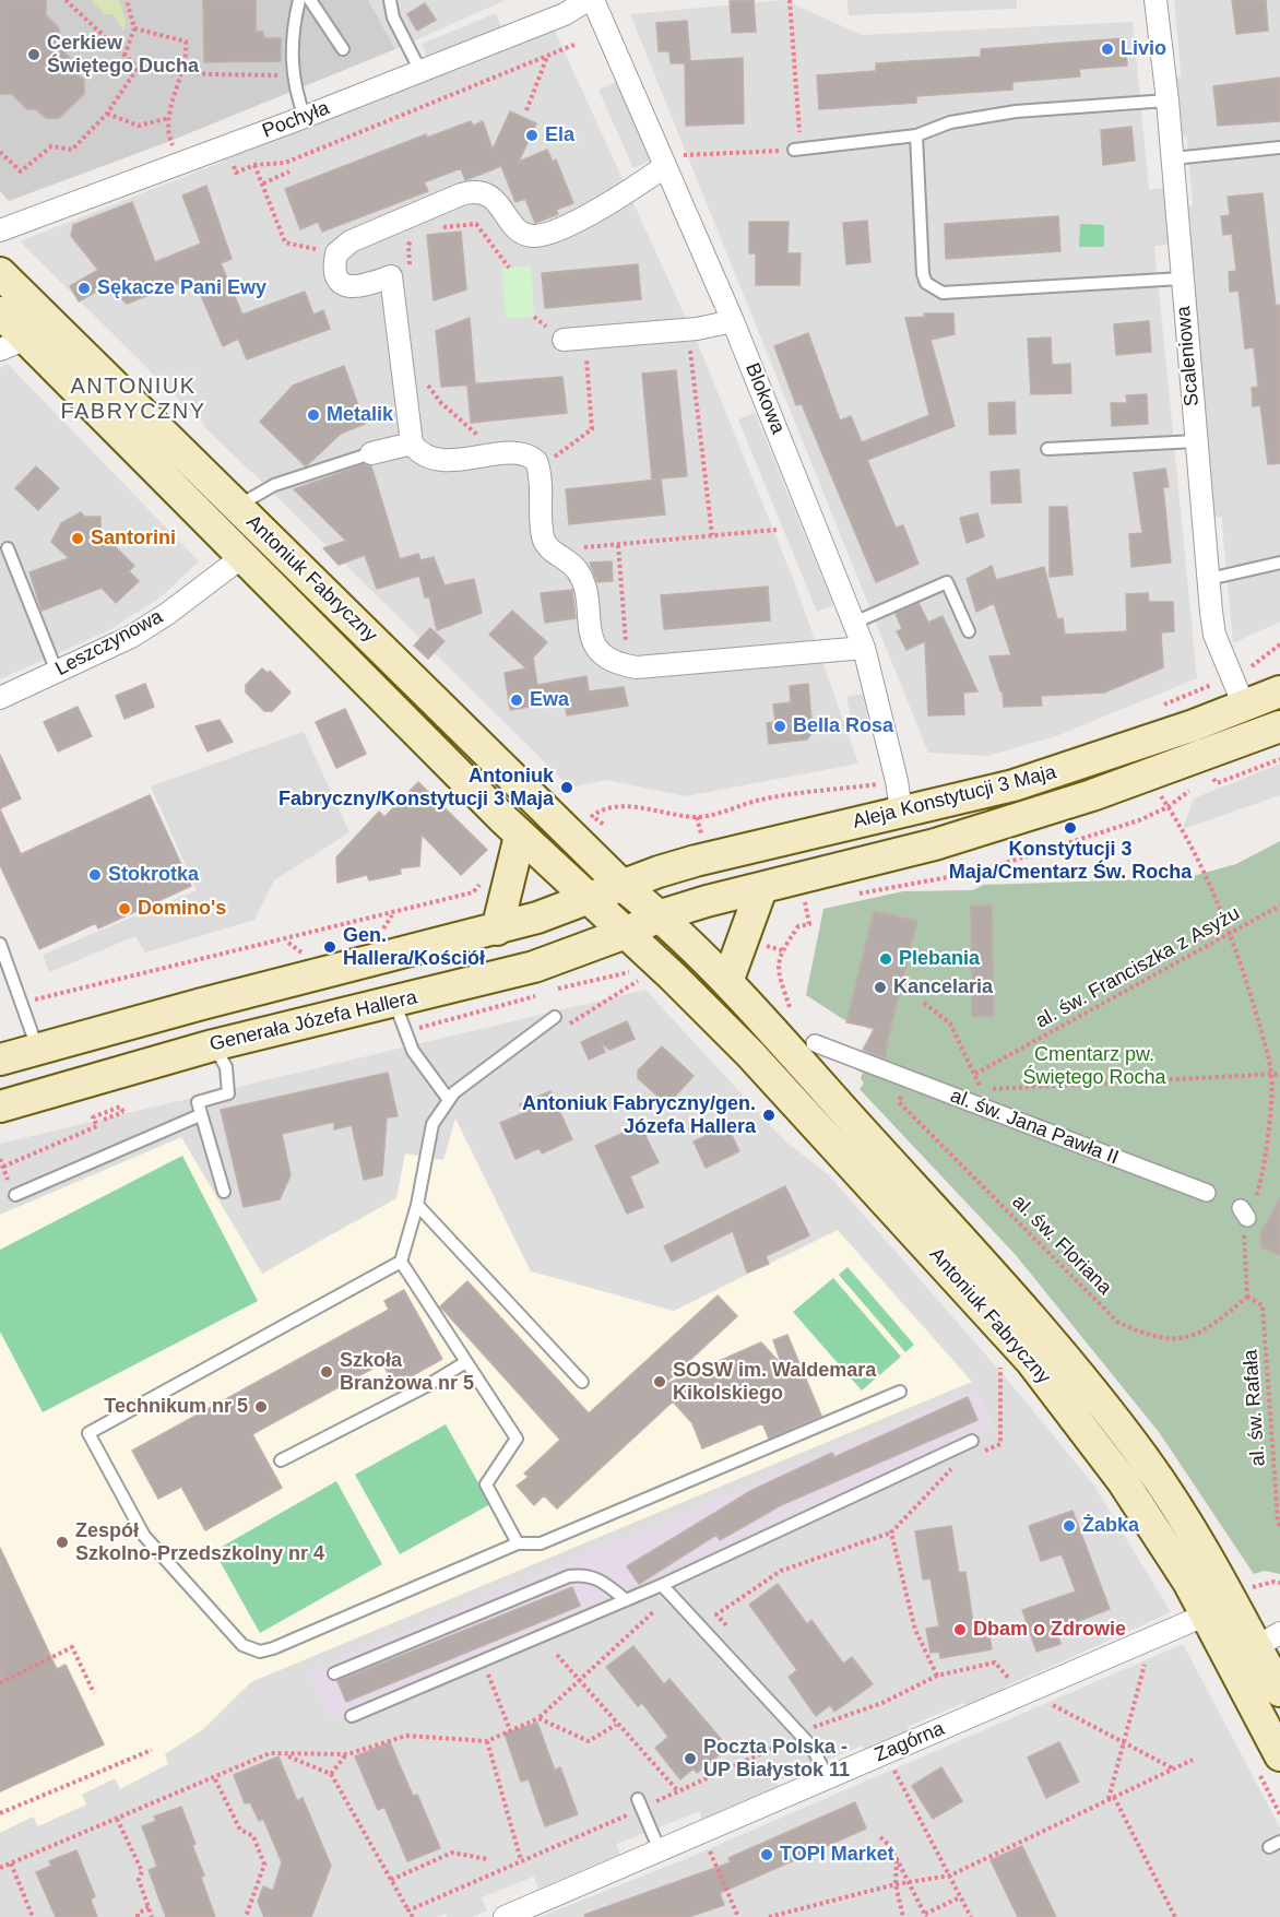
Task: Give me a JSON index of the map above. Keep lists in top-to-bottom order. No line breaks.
{"streets":{"main road":["Antoniuk Fabryczny","Aleja Konstytucji 3 Maja","Generała Józefa Hallera"],"street":["Pochyła","Scaleniowa","Blokowa","Leszczynowa","al. św. Jana Pawła II","Zagórna"],"path":["al. św. Franciszka z Asyżu","al. św. Floriana","al. św. Rafała"]},"crossings":[["Scaleniowa","Aleja Konstytucji 3 Maja"],["Blokowa","Aleja Konstytucji 3 Maja"],["Antoniuk Fabryczny","Leszczynowa"],["Antoniuk Fabryczny","Aleja Konstytucji 3 Maja"],["Antoniuk Fabryczny","Generała Józefa Hallera"],["Antoniuk Fabryczny","Zagórna"],["Aleja Konstytucji 3 Maja","Generała Józefa Hallera"],["al. św. Jana Pawła II","al. św. Floriana"],["al. św. Floriana","al. św. Rafała"]],"districts":["ANTONIUK FABRYCZNY"],"parks":["Cmentarz pw. Świętego Rocha"],"places":["Livio","Cerkiew Świętego Ducha","Ela","Sękacze Pani Ewy","Metalik","Santorini","Ewa","Bella Rosa","Antoniuk Fabryczny/Konstytucji 3 Maja","Konstytucji 3 Maja/Cmentarz Św. Rocha","Stokrotka","Domino's","Gen. Hallera/Kościół","Plebania","Kancelaria","Antoniuk Fabryczny/gen. Józefa Hallera","Szkoła Branżowa nr 5","SOSW im. Waldemara Kikolskiego","Technikum nr 5","Żabka","Zespół Szkolno-Przedszkolny nr 4","Dbam o Zdrowie","Poczta Polska - UP Białystok 11","TOPI Market"]}
